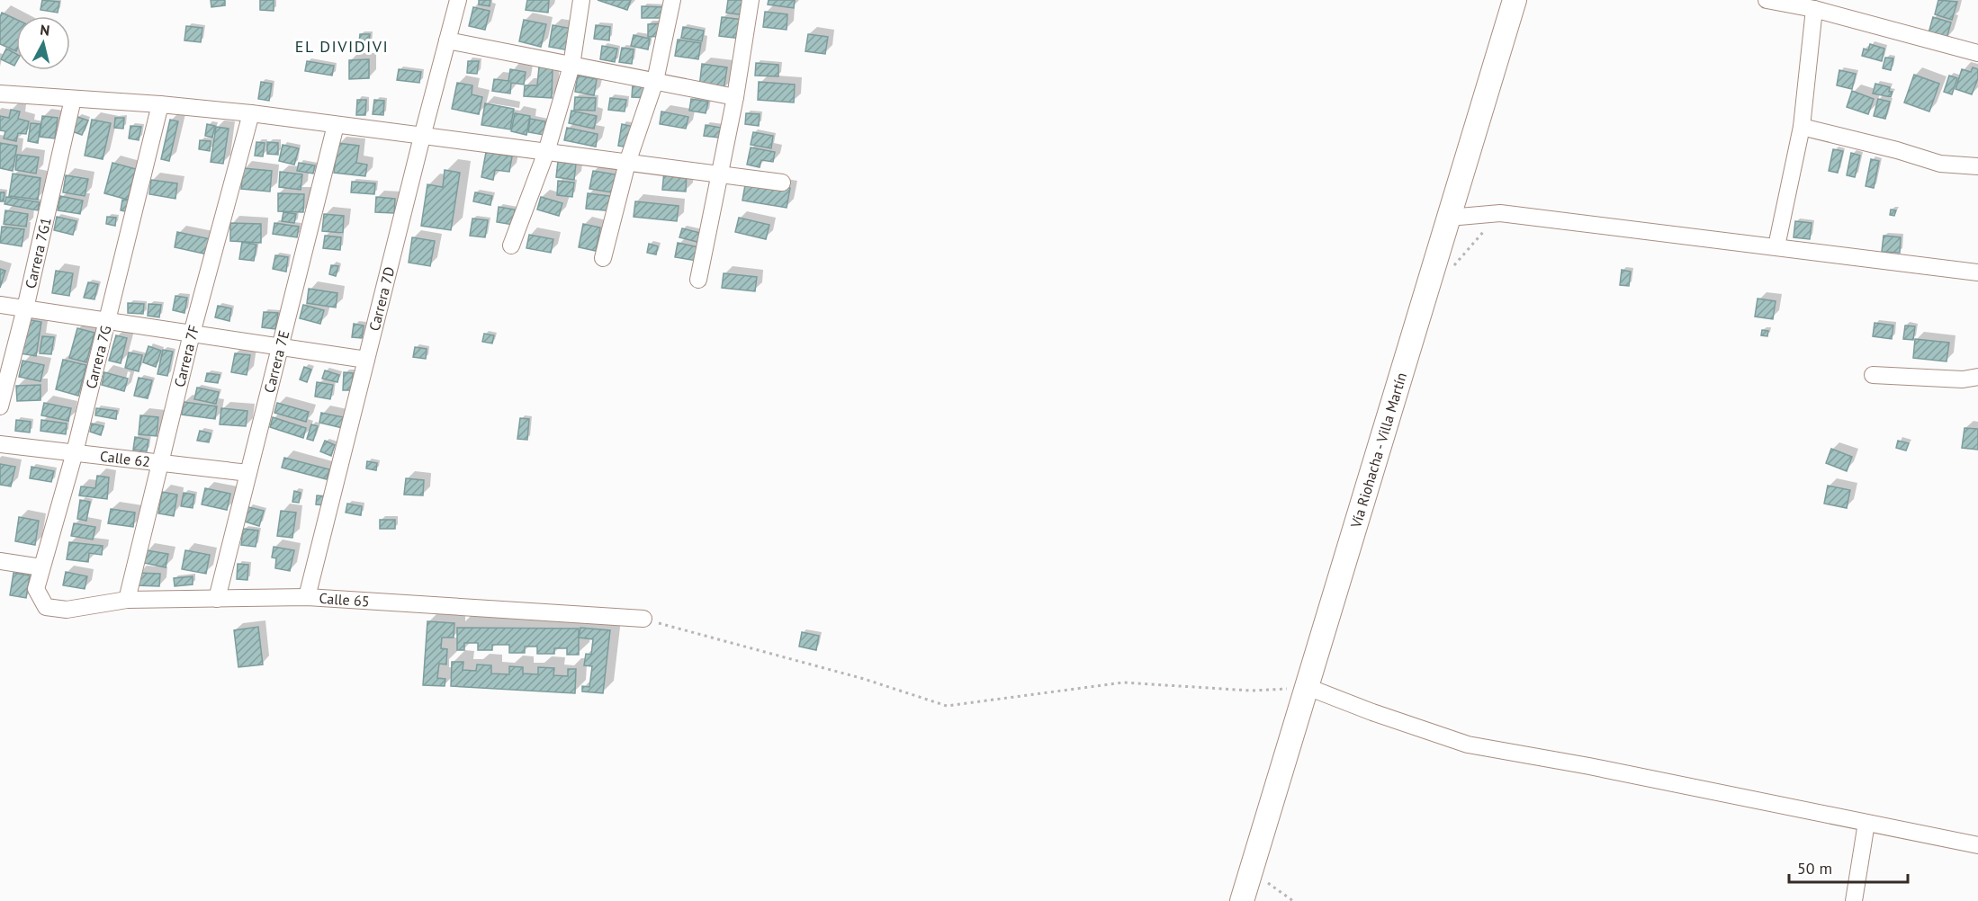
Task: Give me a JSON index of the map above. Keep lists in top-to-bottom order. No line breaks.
{"streets":{"main road":["Vía Riohacha - Villa Martín"],"street":["Carrera 7G1","Carrera 7D","Carrera 7F","Carrera 7G","Carrera 7E","Calle 62","Calle 65"]},"crossings":[["Carrera 7D","Calle 65"],["Carrera 7F","Calle 62"],["Carrera 7F","Calle 65"],["Carrera 7G","Calle 62"],["Carrera 7G","Calle 65"],["Carrera 7E","Calle 62"],["Carrera 7E","Calle 65"]],"districts":["EL DIVIDIVI"],"scale_bar":"50 m","north":"top"}
